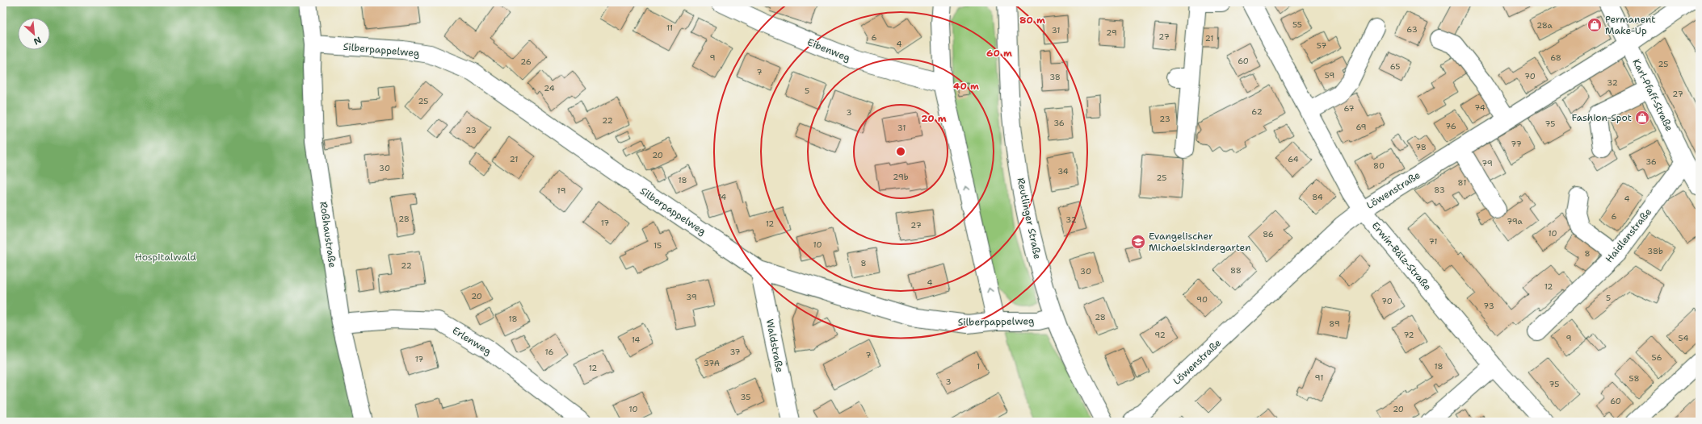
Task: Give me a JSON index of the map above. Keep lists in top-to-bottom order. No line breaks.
{"streets":{"street":["Silberpappelweg","Eibenweg","Karl-Pfaff-Straße","Löwenstraße","Reutlinger Straße","Roßhaustraße","Haidlenstraße","Erwin-Bälz-Straße","Erlenweg","Waldstraße"]},"crossings":[["Silberpappelweg","Reutlinger Straße"],["Silberpappelweg","Roßhaustraße"],["Silberpappelweg","Waldstraße"],["Karl-Pfaff-Straße","Löwenstraße"],["Karl-Pfaff-Straße","Haidlenstraße"],["Löwenstraße","Erwin-Bälz-Straße"],["Roßhaustraße","Erlenweg"]],"parks":["Hospitalwald"],"places":{"shop":["Permanent Make-Up","Fashion-Spot"],"school or university":["Evangelischer Michaelskindergarten"]},"house_numbers":["55","28a","11","63","31","29","27","6","21","4","57","9","68","60","26","25","65","7","59","70","38","32","24","5","27","25","74","67","62","3","23","22","36","75","76","69","31","23","77","78","20","21","64","36","79","80","30","34","29b","25","18","81","83","19","14","84","4","6","28","32","79a","17","12","27","10","86","71","10","15","38b","8","8","22","88","30","4","12","20","39","5","90","70","73","28","18","89","92","72","9","54","14","16","37","7","56","17","37A","1","18","12","91","58","3","75","35","60","10","20"],"north":"bottom right","rings":["80 m","60 m","40 m","20 m"]}
